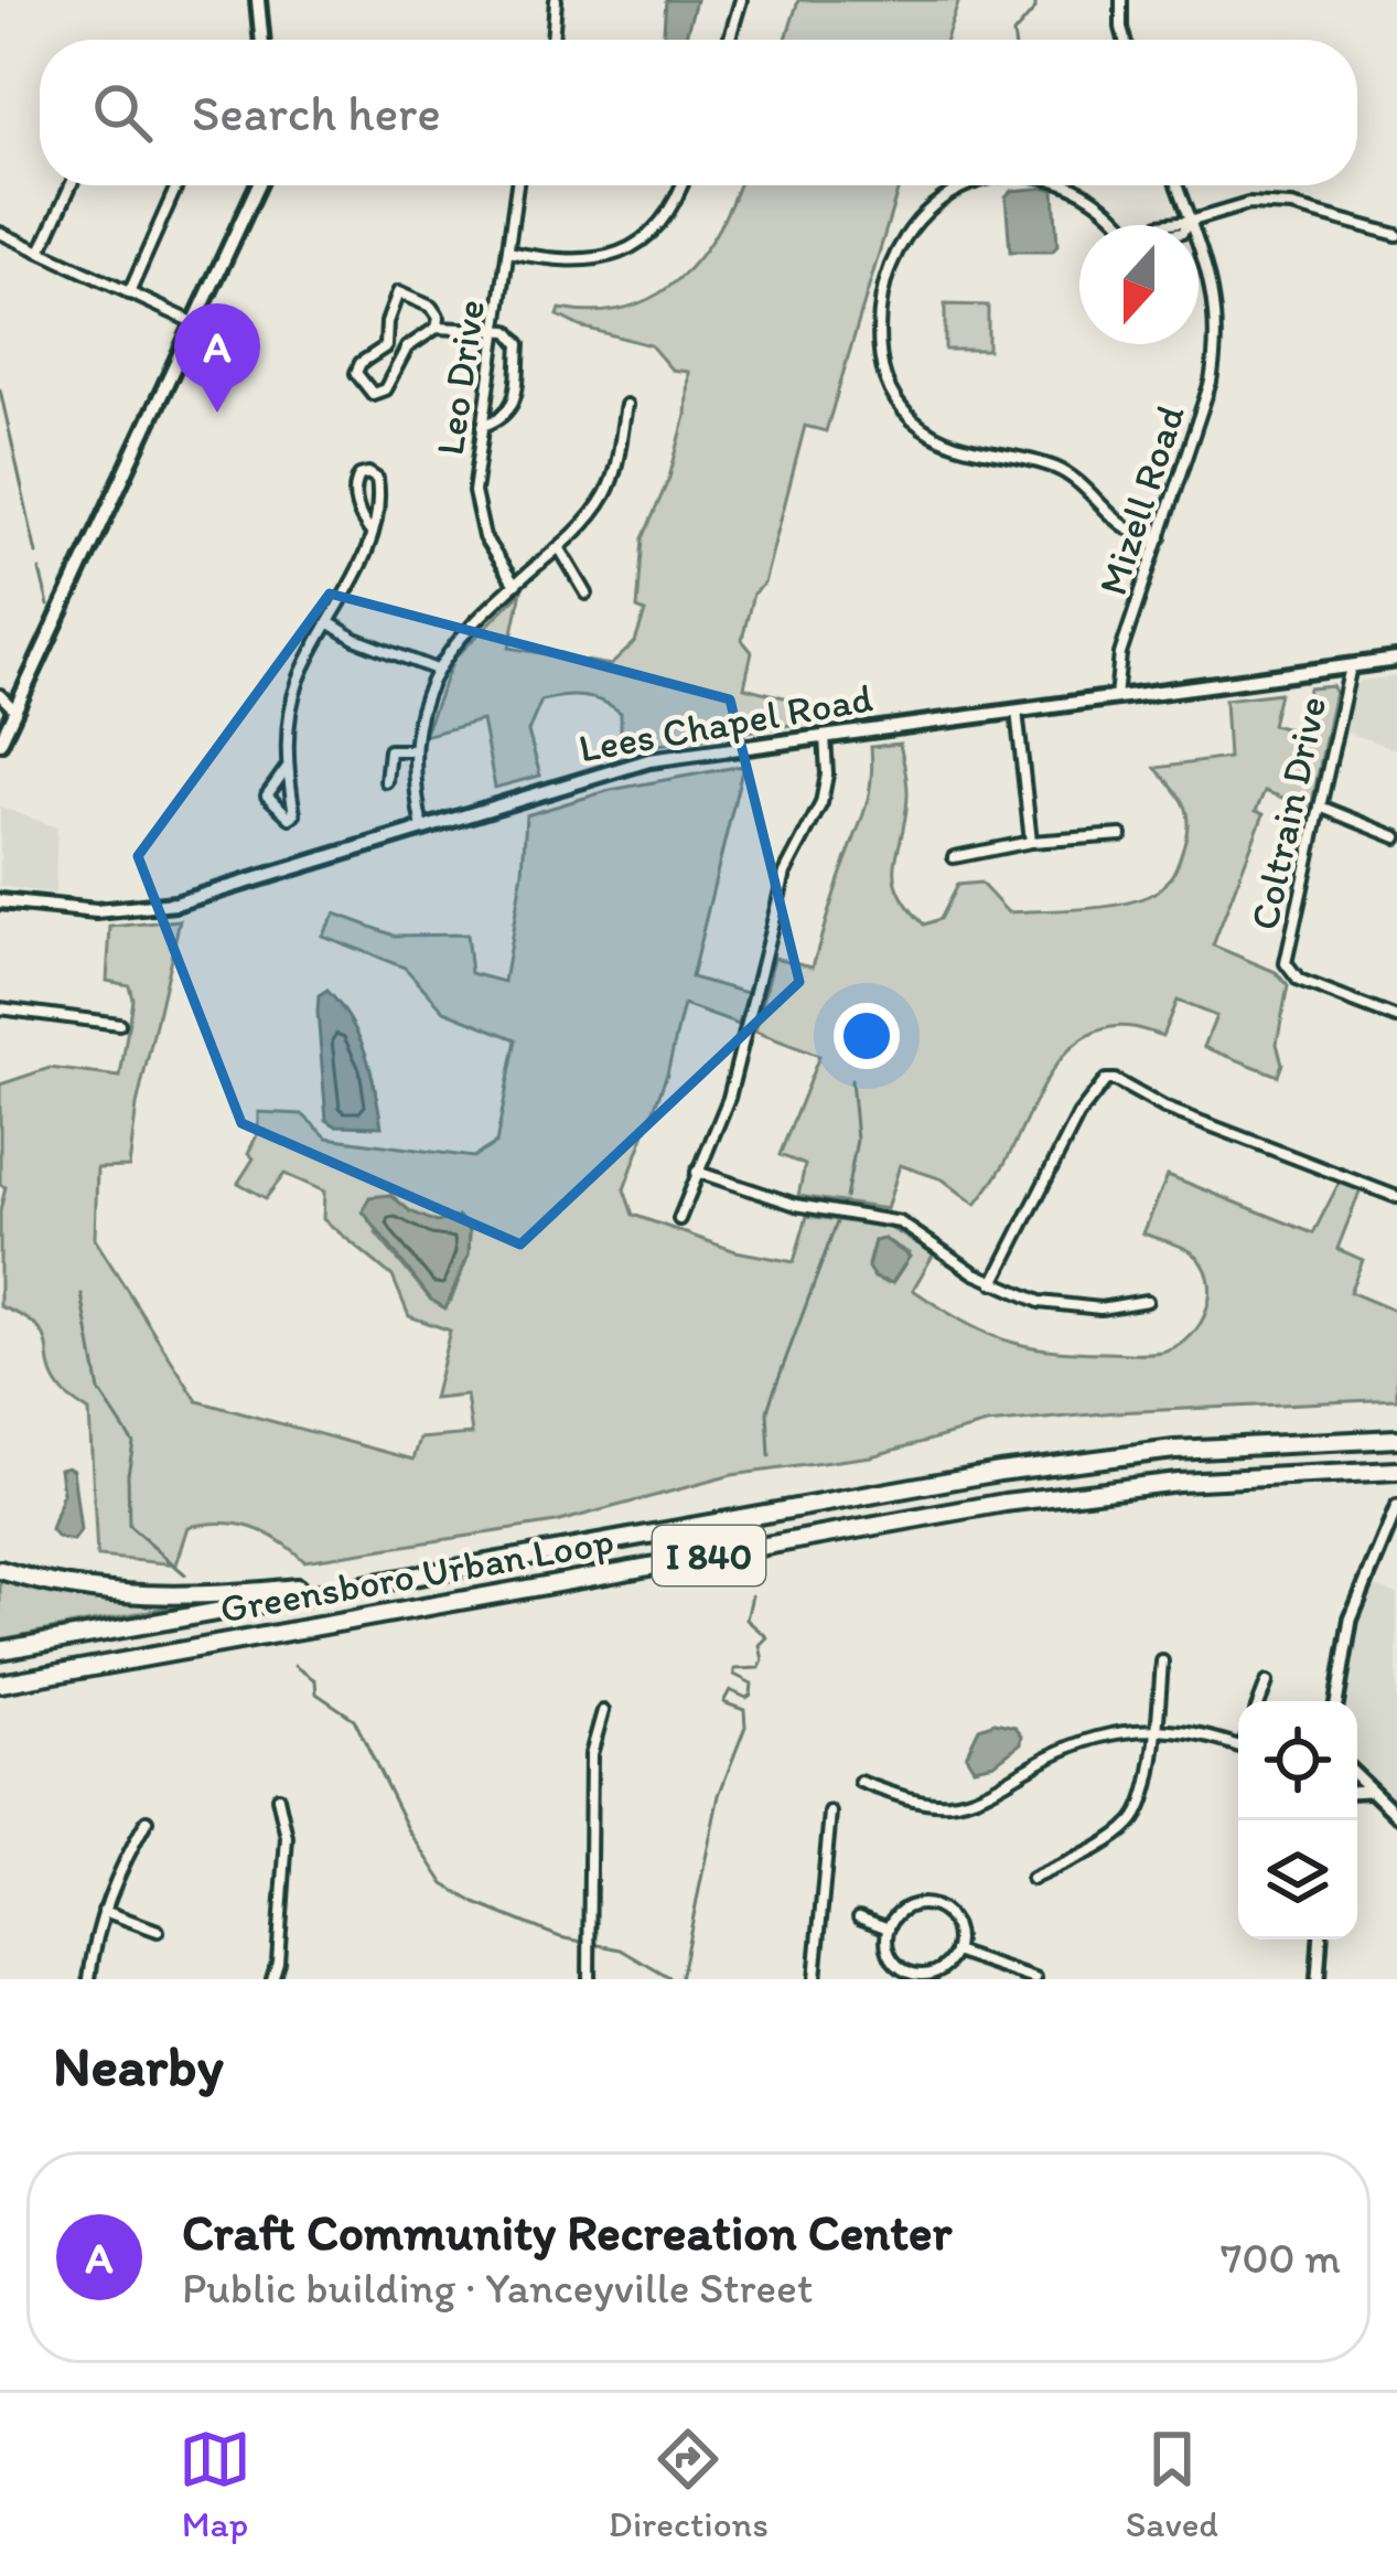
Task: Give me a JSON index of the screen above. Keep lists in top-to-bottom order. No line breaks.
{"streets":{"highway":["I 840","Greensboro Urban Loop"],"main road":["Lees Chapel Road"],"street":["Leo Drive","Mizell Road","Coltrain Drive"]},"crossings":[["Mizell Road","Lees Chapel Road"],["Lees Chapel Road","Coltrain Drive"]],"north":"bottom","page":{"search":"Search here","pins":"A","heading":"Nearby","list":[{"mark":"A","name":"Craft Community Recreation Center","note":"Public building · Yanceyville Street","value":"700 m"}],"nav":["Map","Directions","Saved"]}}
